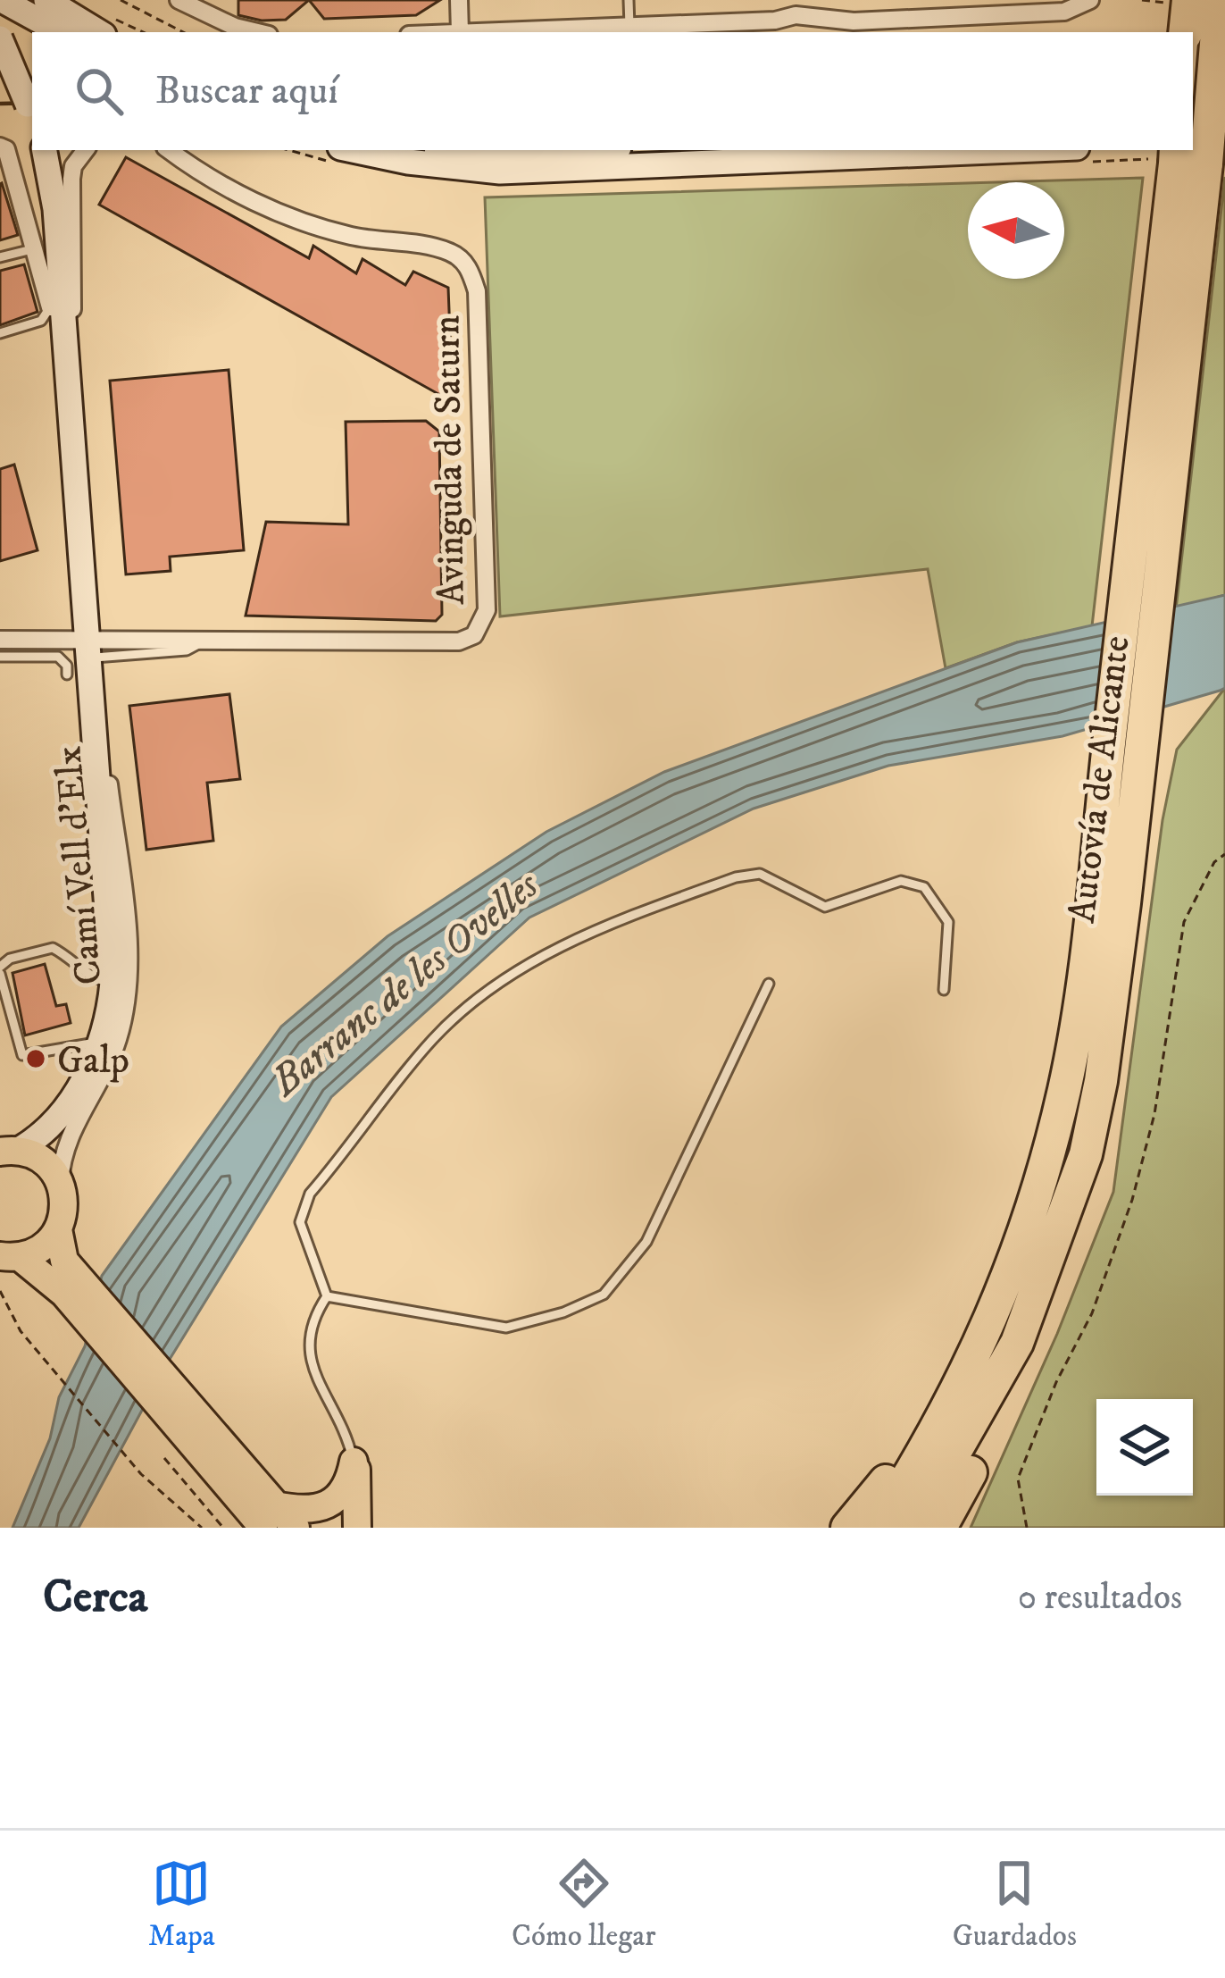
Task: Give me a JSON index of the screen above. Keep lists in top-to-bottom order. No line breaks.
{"streets":{"highway":["Autovía de Alicante"],"main road":["Camí Vell d'Elx"],"street":["Avinguda de Saturn"]},"crossings":[["Avinguda de Saturn","Camí Vell d'Elx"]],"water":["Barranc de les Ovelles"],"places":["Galp"],"north":"left","page":{"search":"Buscar aquí","heading":["Cerca","0 resultados"],"nav":["Mapa","Cómo llegar","Guardados"]}}
